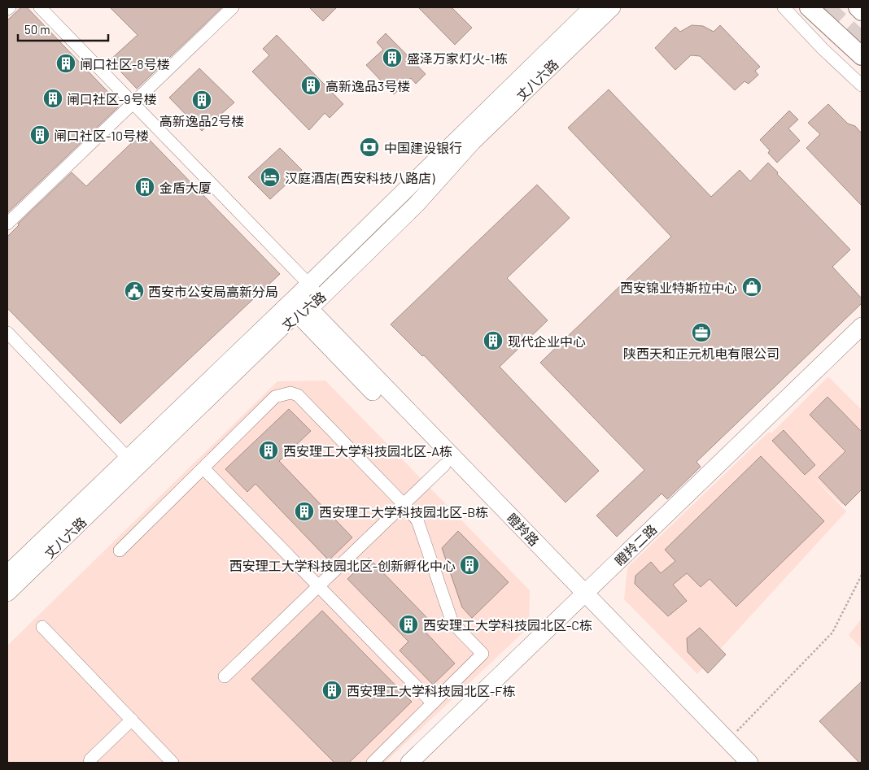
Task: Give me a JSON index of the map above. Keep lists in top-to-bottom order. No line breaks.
{"streets":{"street":["丈八六路","瞪羚路","瞪羚二路"]},"crossings":[["丈八六路","瞪羚路"],["瞪羚路","瞪羚二路"]],"places":{"building":["盛泽万家灯火-1栋","闸口社区-8号楼","高新逸品3号楼","闸口社区-9号楼","高新逸品2号楼","闸口社区-10号楼","金盾大厦","现代企业中心","西安理工大学科技园北区-A栋","西安理工大学科技园北区-B栋","西安理工大学科技园北区-创新孵化中心","西安理工大学科技园北区-C栋","西安理工大学科技园北区-F栋"],"bank":["中国建设银行"],"hotel":["汉庭酒店(西安科技八路店)"],"shop":["西安锦业特斯拉中心"],"public building":["西安市公安局高新分局"],"office":["陕西天和正元机电有限公司"]},"scale_bar":"50 m"}
